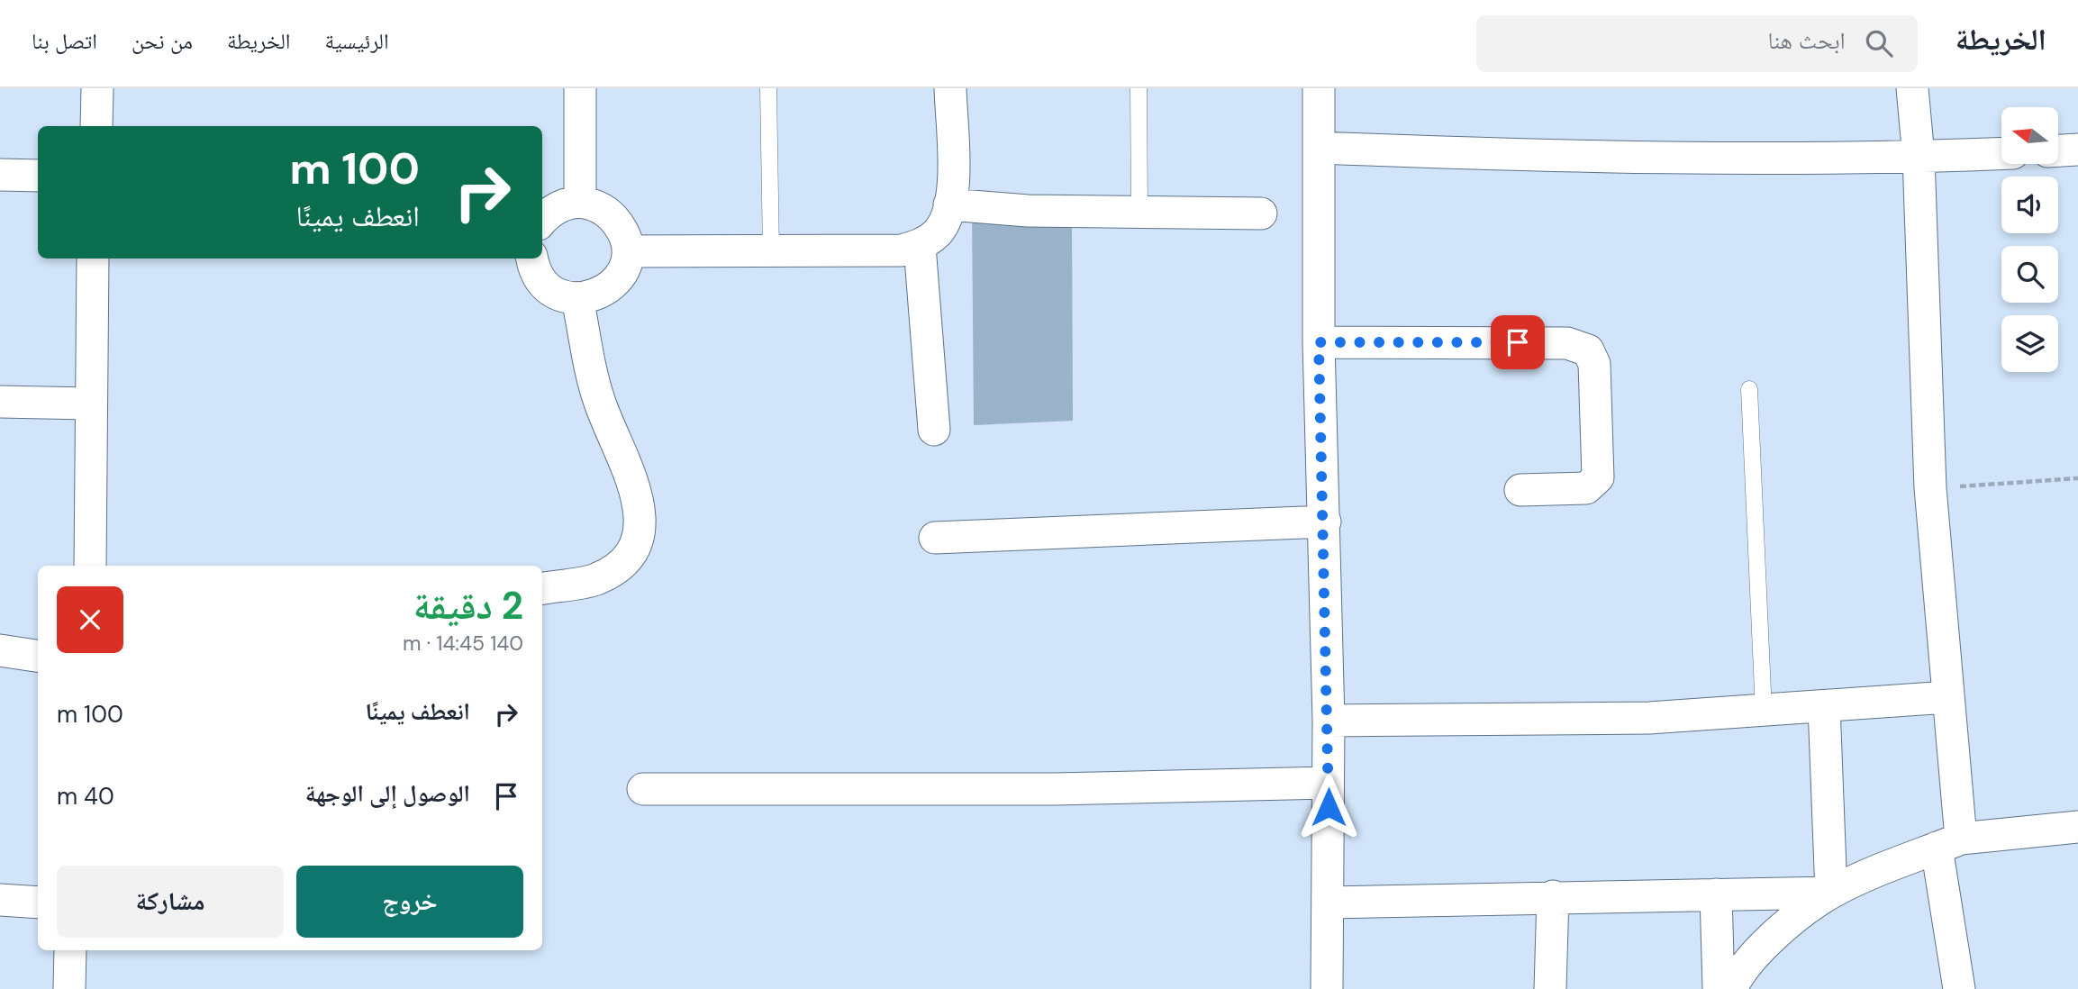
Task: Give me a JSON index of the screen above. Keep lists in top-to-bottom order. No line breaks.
{"north":"left","page":{"header":"الخريطة","search":"ابحث هنا","nav":["الرئيسية","الخريطة","من نحن","اتصل بنا"],"turn":["100 m","انعطف يمينًا"],"heading":["2 دقيقة","140 m · 14:45"],"list":[{"name":"انعطف يمينًا","value":"100 m"},{"name":"الوصول إلى الوجهة","value":"40 m"}],"buttons":["خروج","مشاركة"]}}
